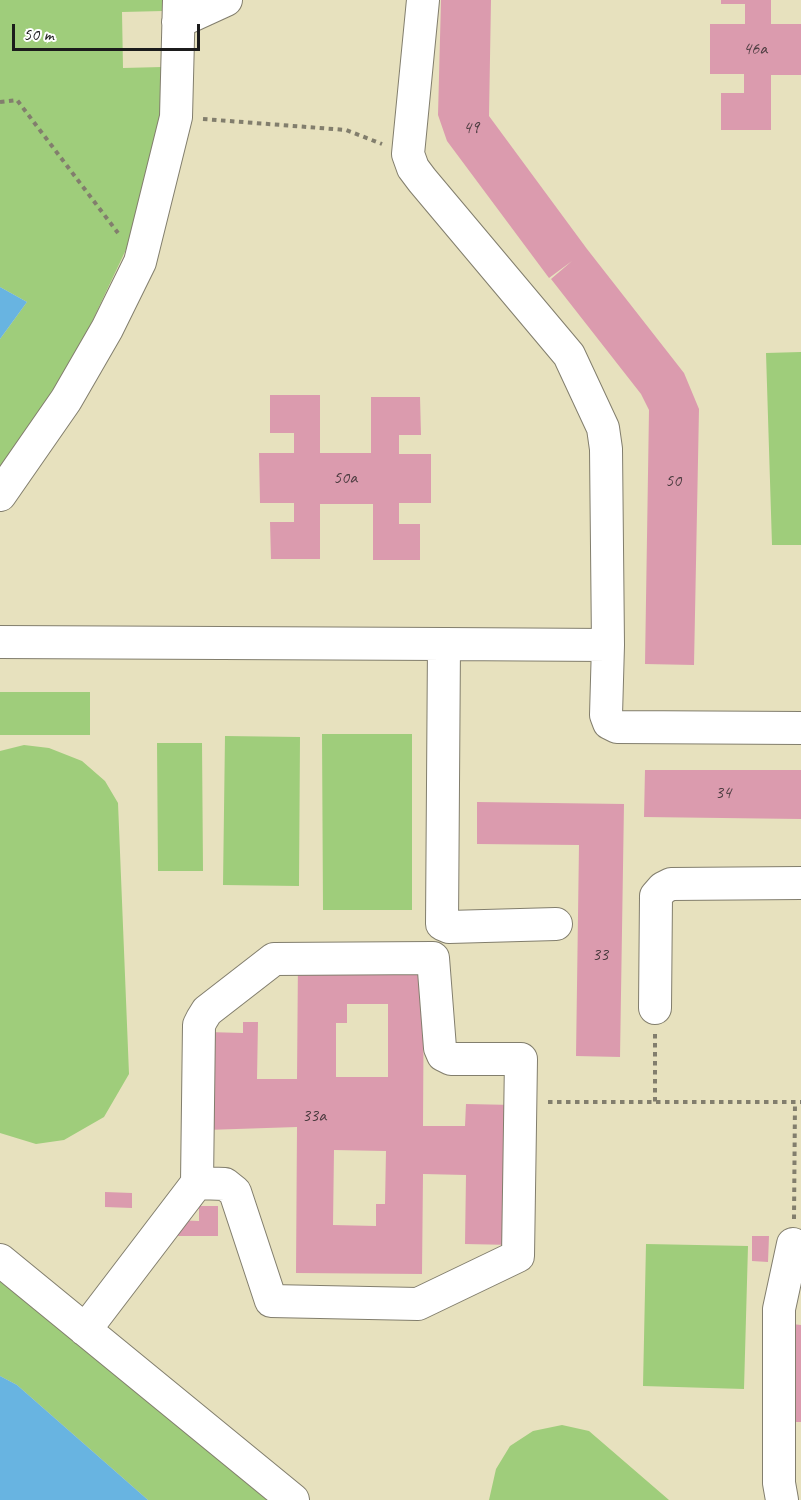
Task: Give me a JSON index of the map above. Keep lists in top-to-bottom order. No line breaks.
{"house_numbers":["46а","49","50а","50","34","33","33а"],"scale_bar":"50 m"}
